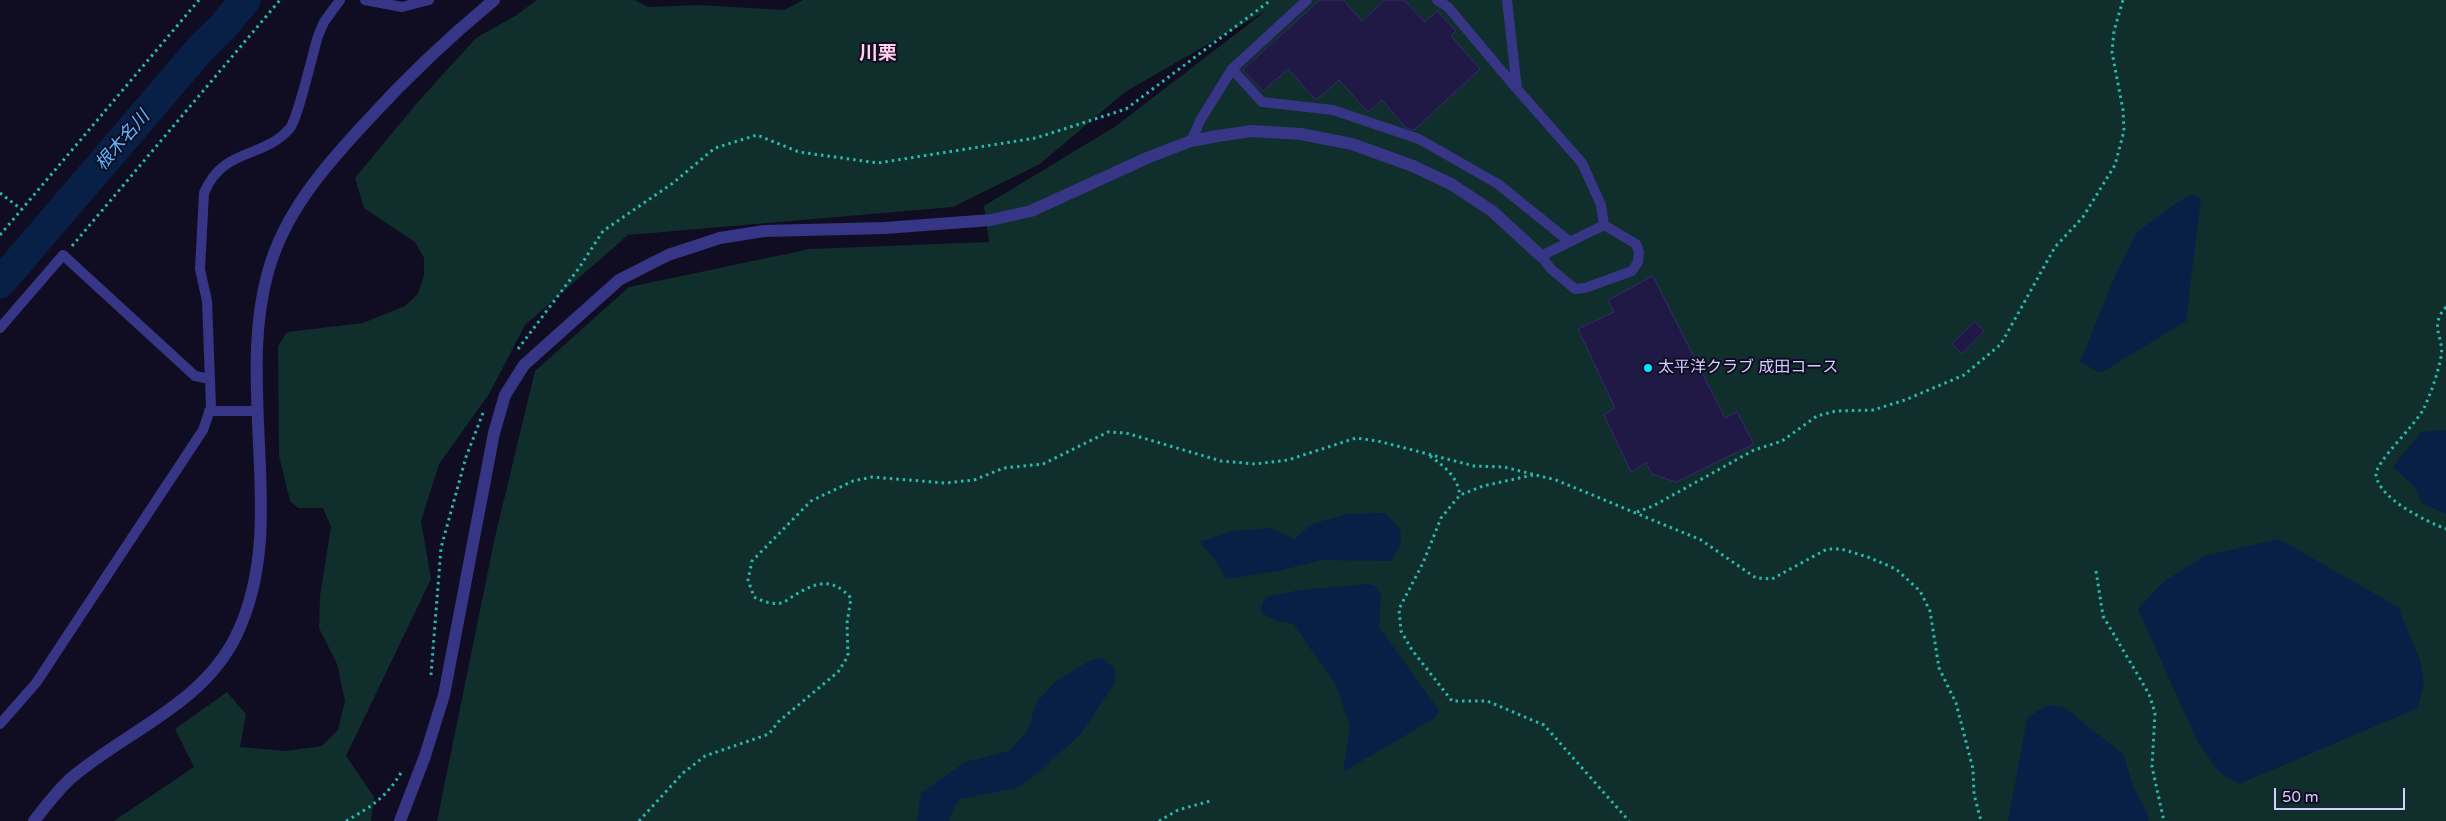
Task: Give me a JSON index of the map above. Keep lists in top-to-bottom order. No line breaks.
{"districts":["川栗"],"water":["根木名川"],"places":["太平洋クラブ 成田コース"],"scale_bar":"50 m"}
